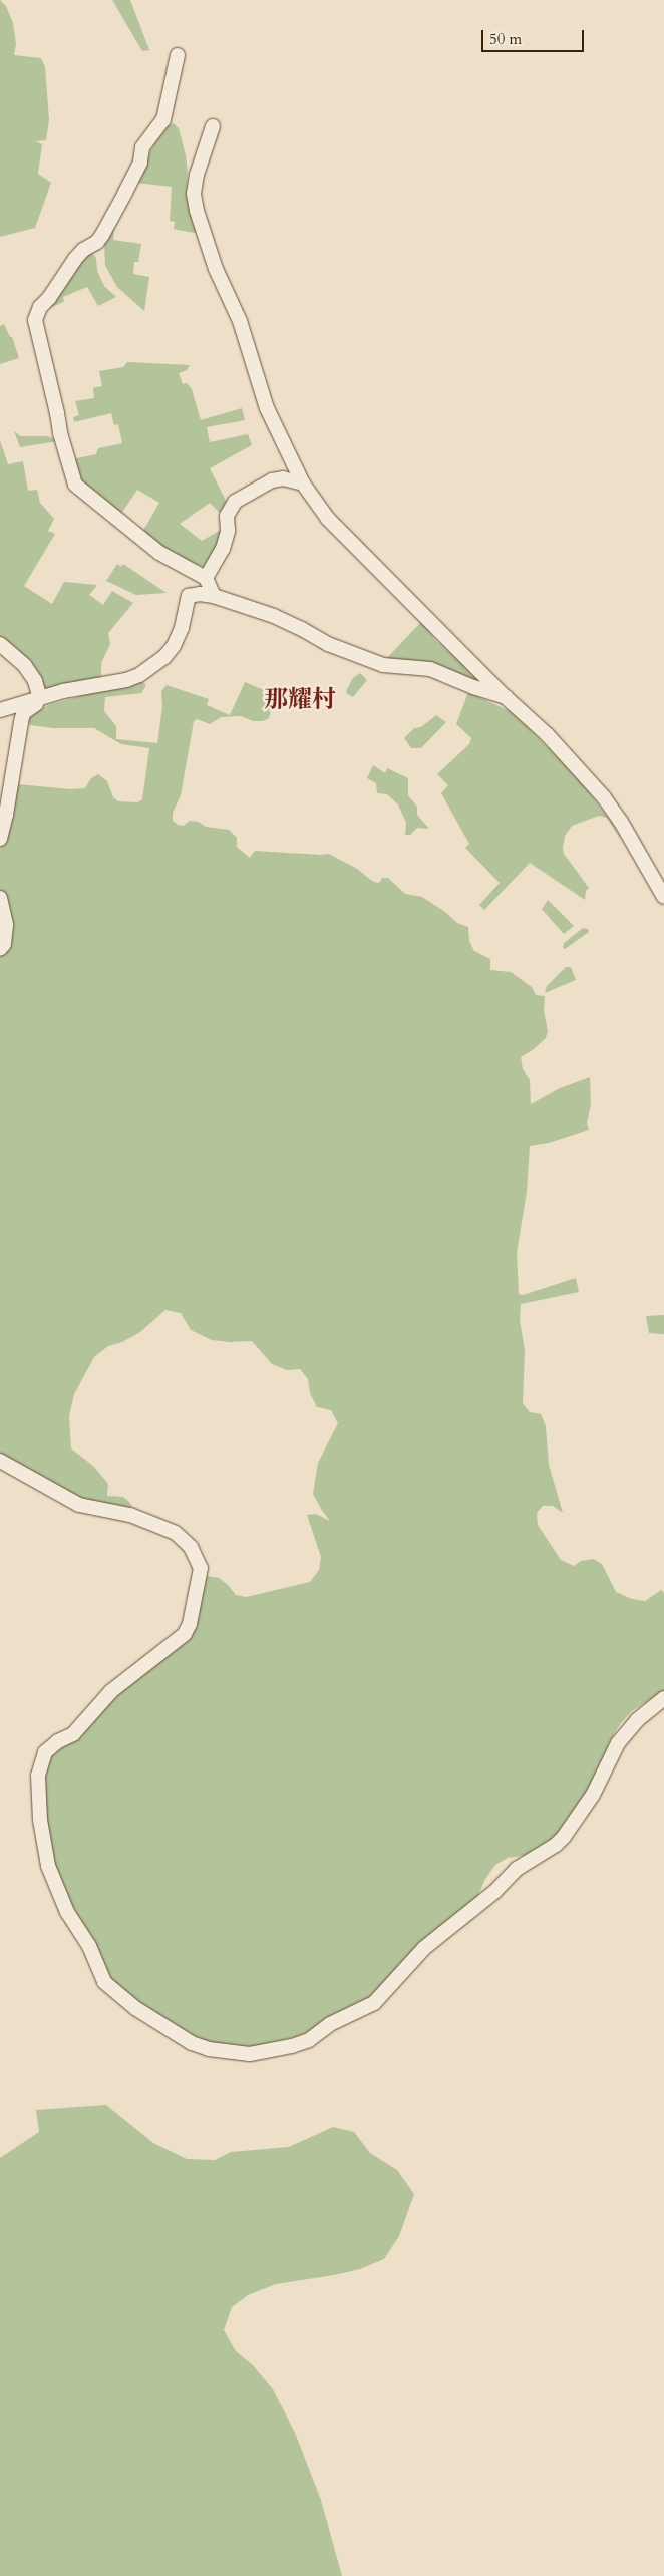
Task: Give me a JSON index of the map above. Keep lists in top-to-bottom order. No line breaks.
{"districts":["那耀村"],"scale_bar":"50 m"}
